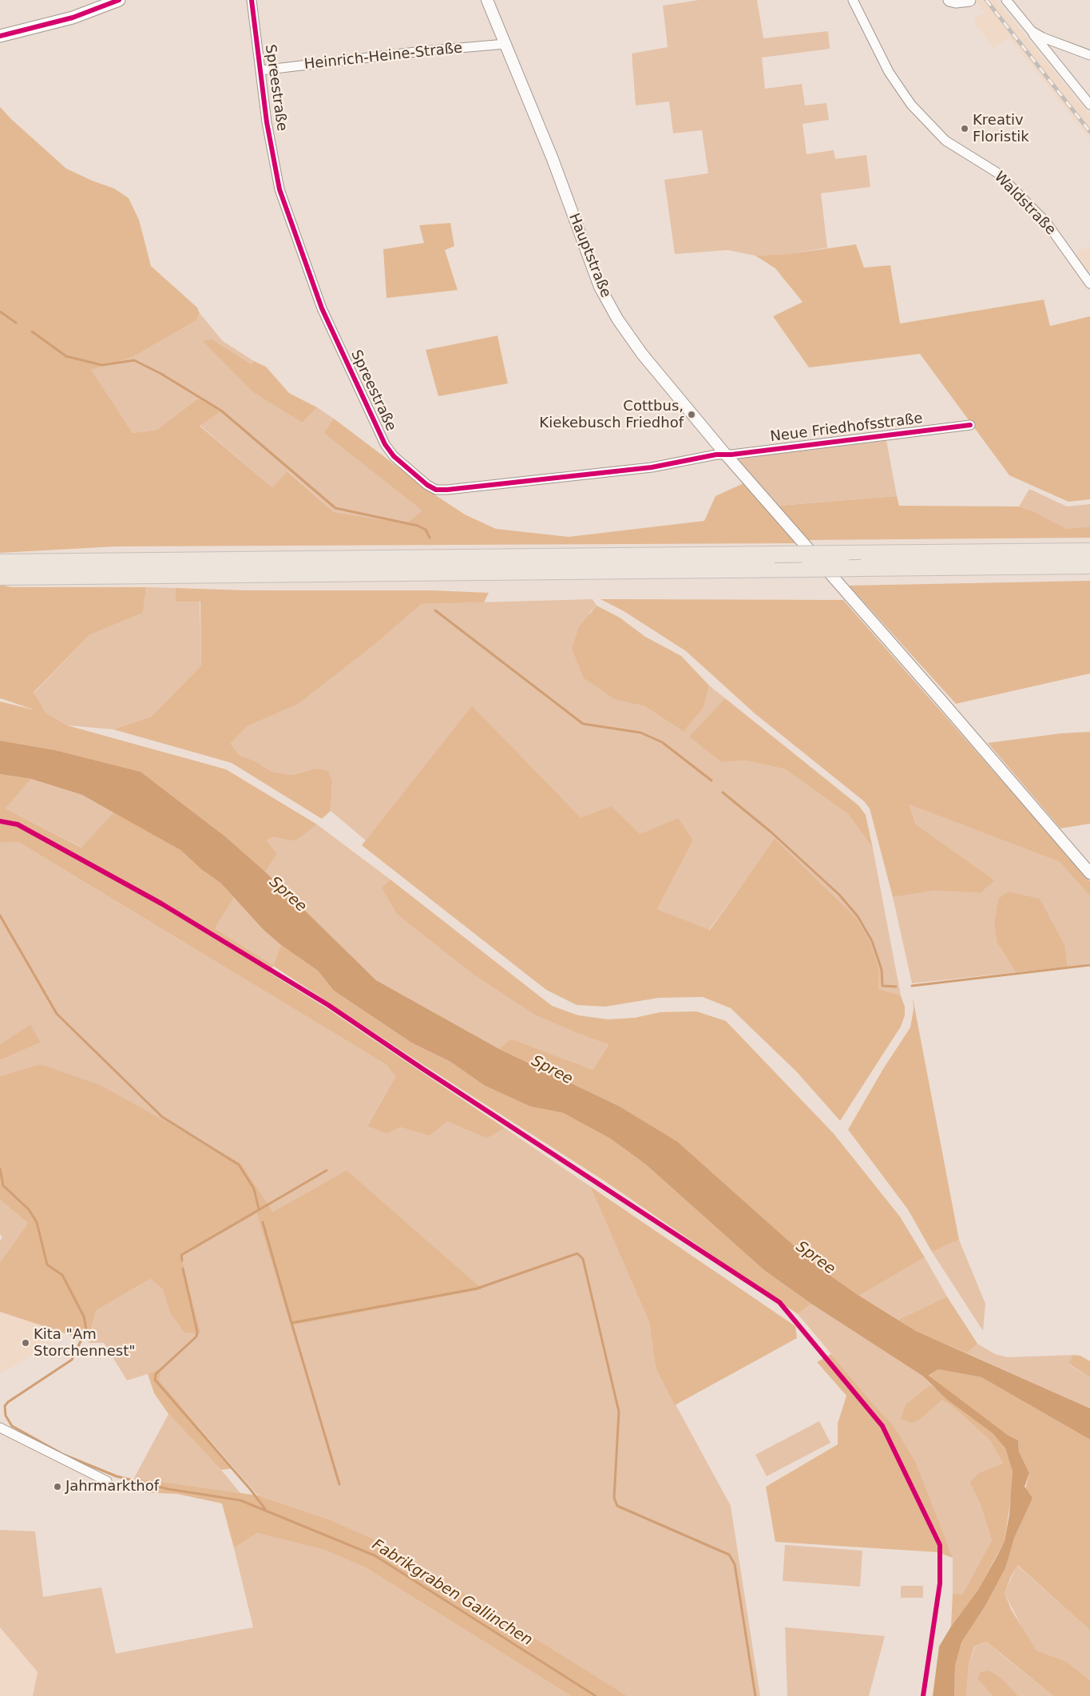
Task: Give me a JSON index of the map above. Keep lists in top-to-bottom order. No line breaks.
{"streets":{"street":["Heinrich-Heine-Straße","Spreestraße","Waldstraße","Hauptstraße","Neue Friedhofsstraße"]},"crossings":[["Heinrich-Heine-Straße","Spreestraße"],["Heinrich-Heine-Straße","Hauptstraße"],["Spreestraße","Hauptstraße"],["Spreestraße","Neue Friedhofsstraße"],["Hauptstraße","Neue Friedhofsstraße"]],"water":["Spree","Fabrikgraben Gallinchen"],"places":["Kreativ Floristik","Cottbus, Kiekebusch Friedhof","Kita \"Am Storchennest\"","Jahrmarkthof"]}
